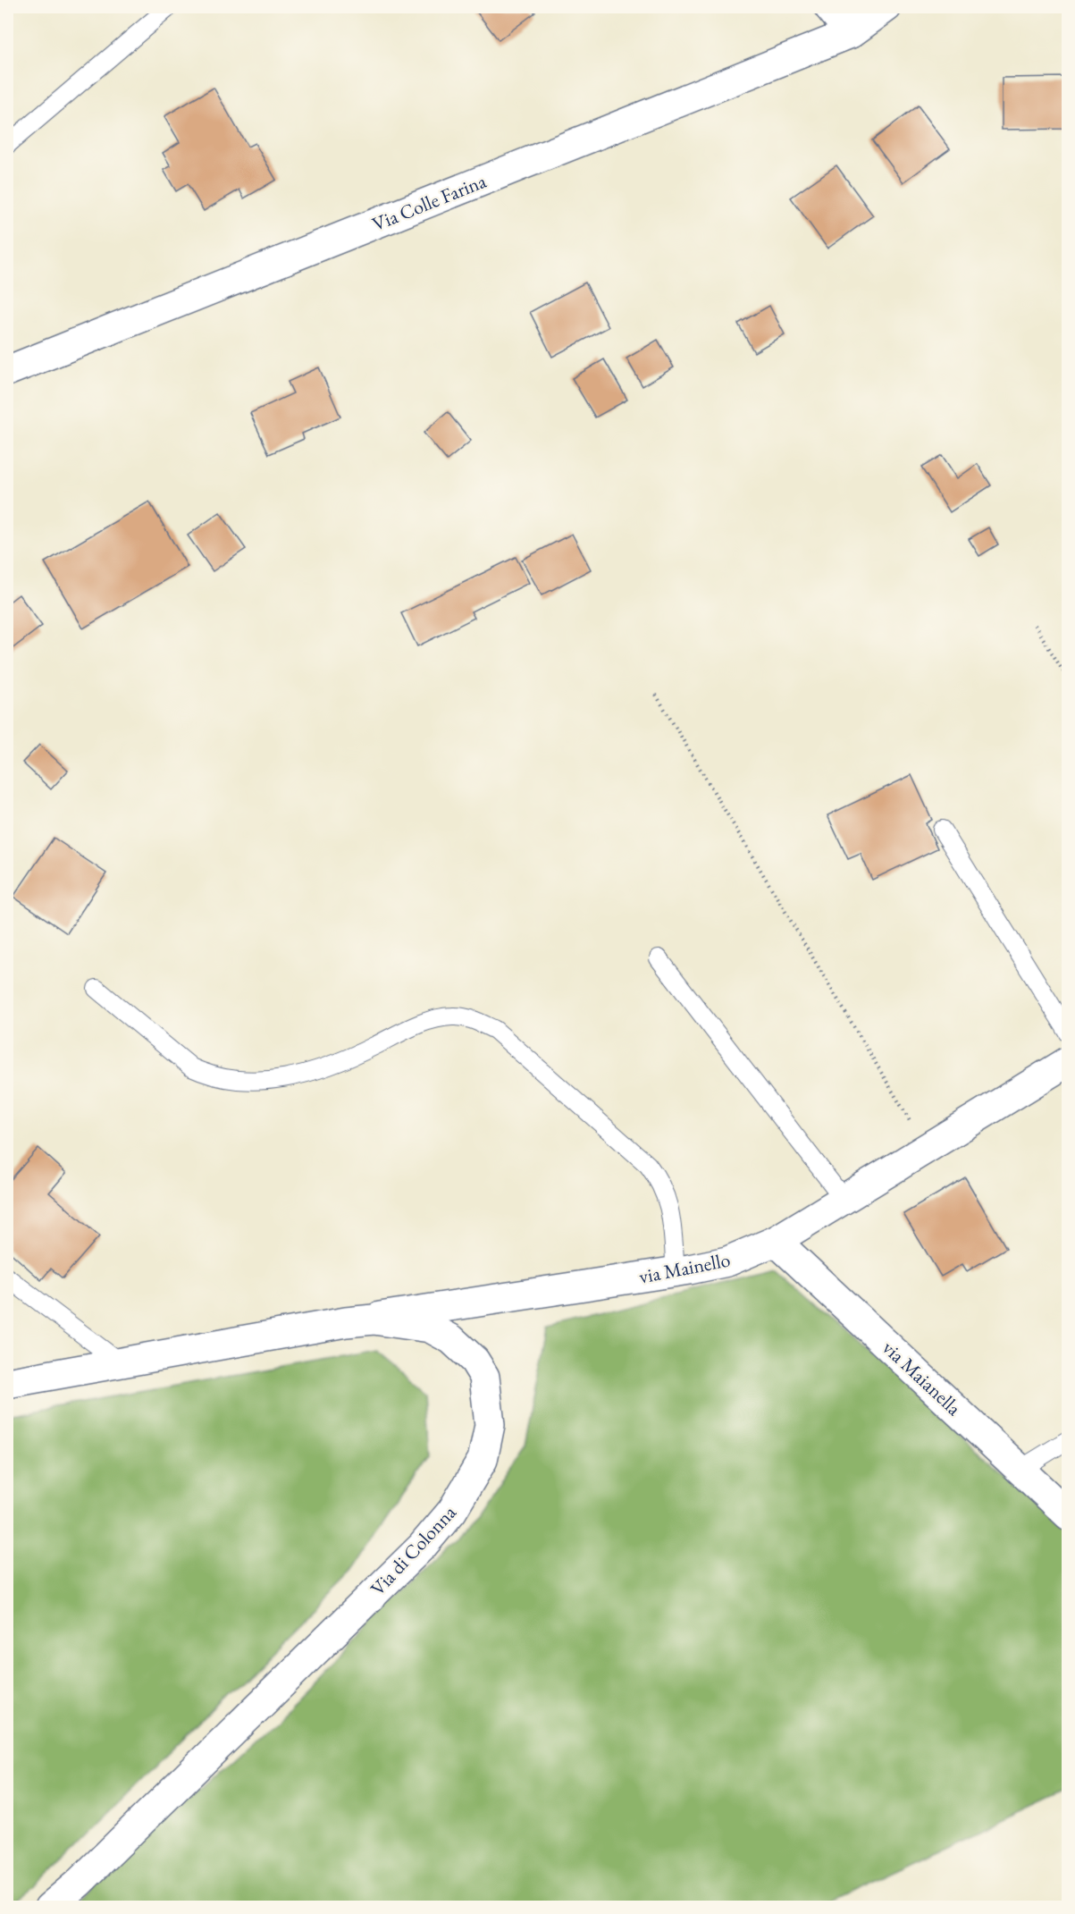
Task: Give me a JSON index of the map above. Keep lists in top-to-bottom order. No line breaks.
{"streets":{"street":["Via Colle Farina","via Mainello","via Maianella","Via di Colonna"]},"crossings":[["via Mainello","via Maianella"],["via Mainello","Via di Colonna"]]}
